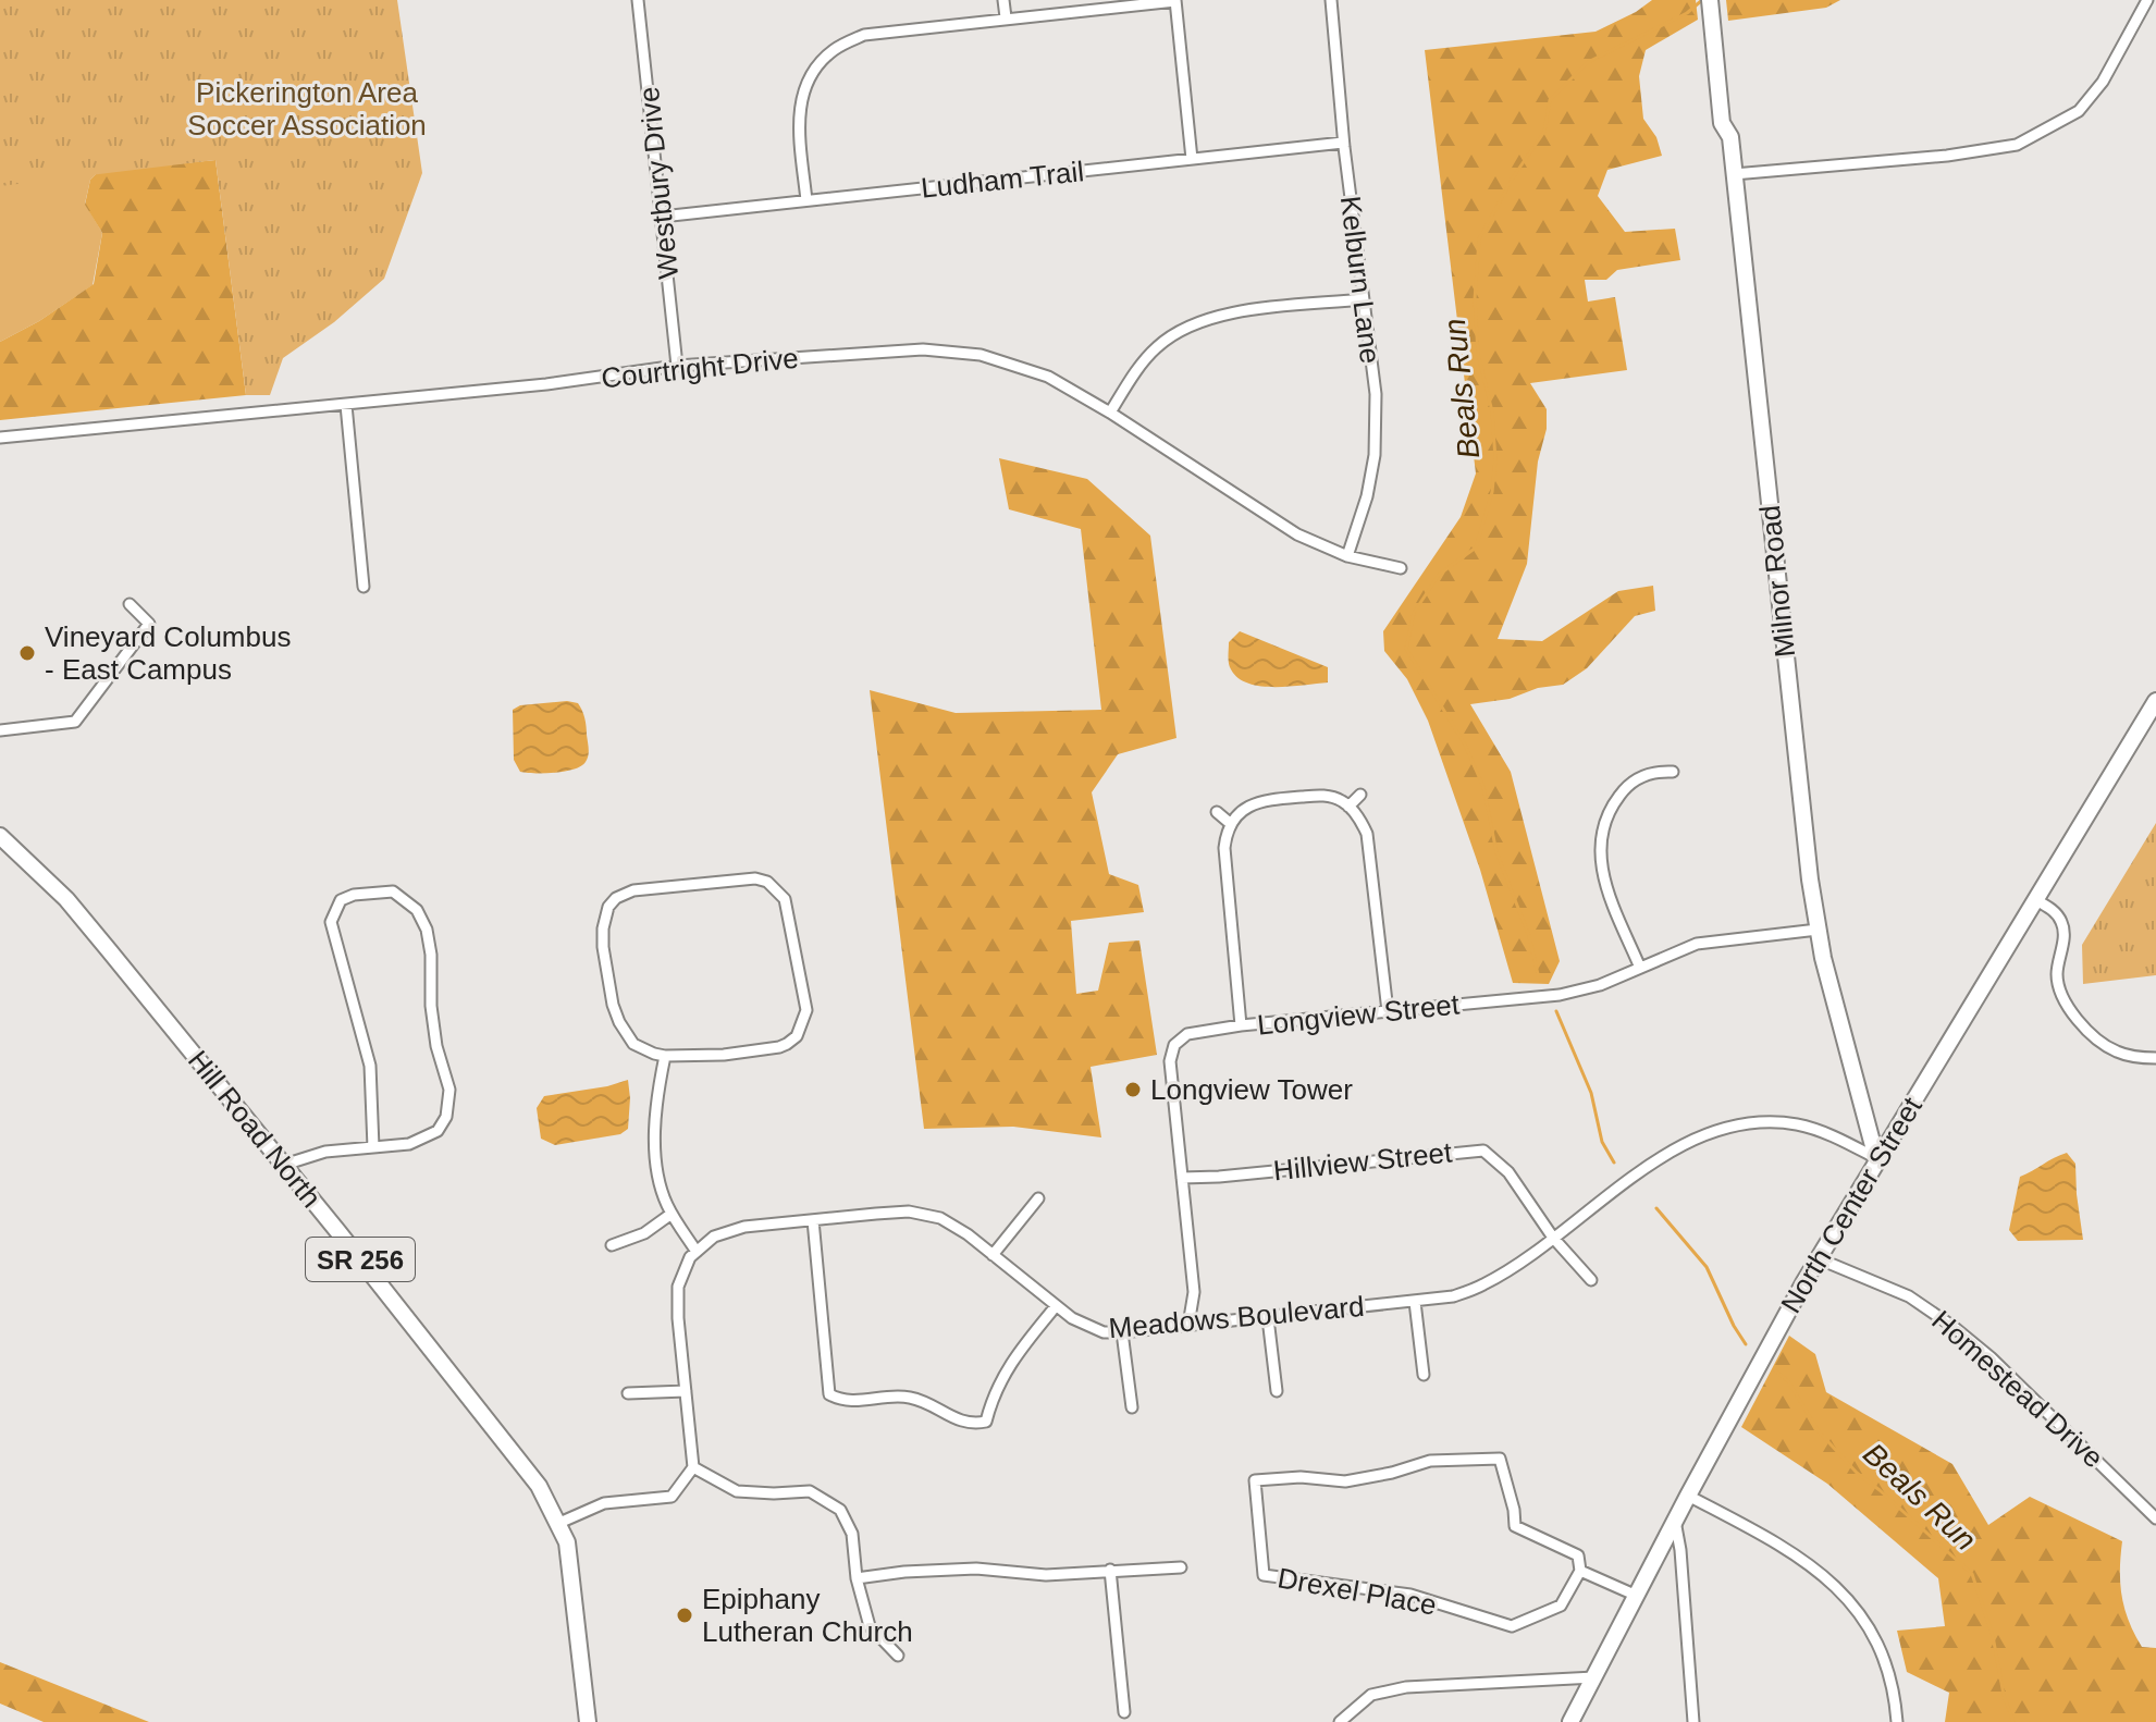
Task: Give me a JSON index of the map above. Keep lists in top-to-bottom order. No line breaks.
{"streets":{"main road":["Milnor Road","Hill Road North","North Center Street","SR 256"],"street":["Ludham Trail","Westbury Drive","Kelburn Lane","Courtright Drive","Longview Street","Hillview Street","Meadows Boulevard","Homestead Drive","Drexel Place"]},"crossings":[["Ludham Trail","Westbury Drive"],["Ludham Trail","Kelburn Lane"],["Westbury Drive","Courtright Drive"],["Kelburn Lane","Courtright Drive"],["Milnor Road","Longview Street"],["Milnor Road","North Center Street"],["Milnor Road","Meadows Boulevard"],["Longview Street","Hillview Street"],["Longview Street","Meadows Boulevard"],["Hillview Street","Meadows Boulevard"],["North Center Street","Meadows Boulevard"],["North Center Street","Homestead Drive"]],"water":["Beals Run"],"parks":["Pickerington Area Soccer Association"],"places":["Vineyard Columbus - East Campus","Longview Tower","Epiphany Lutheran Church"]}
